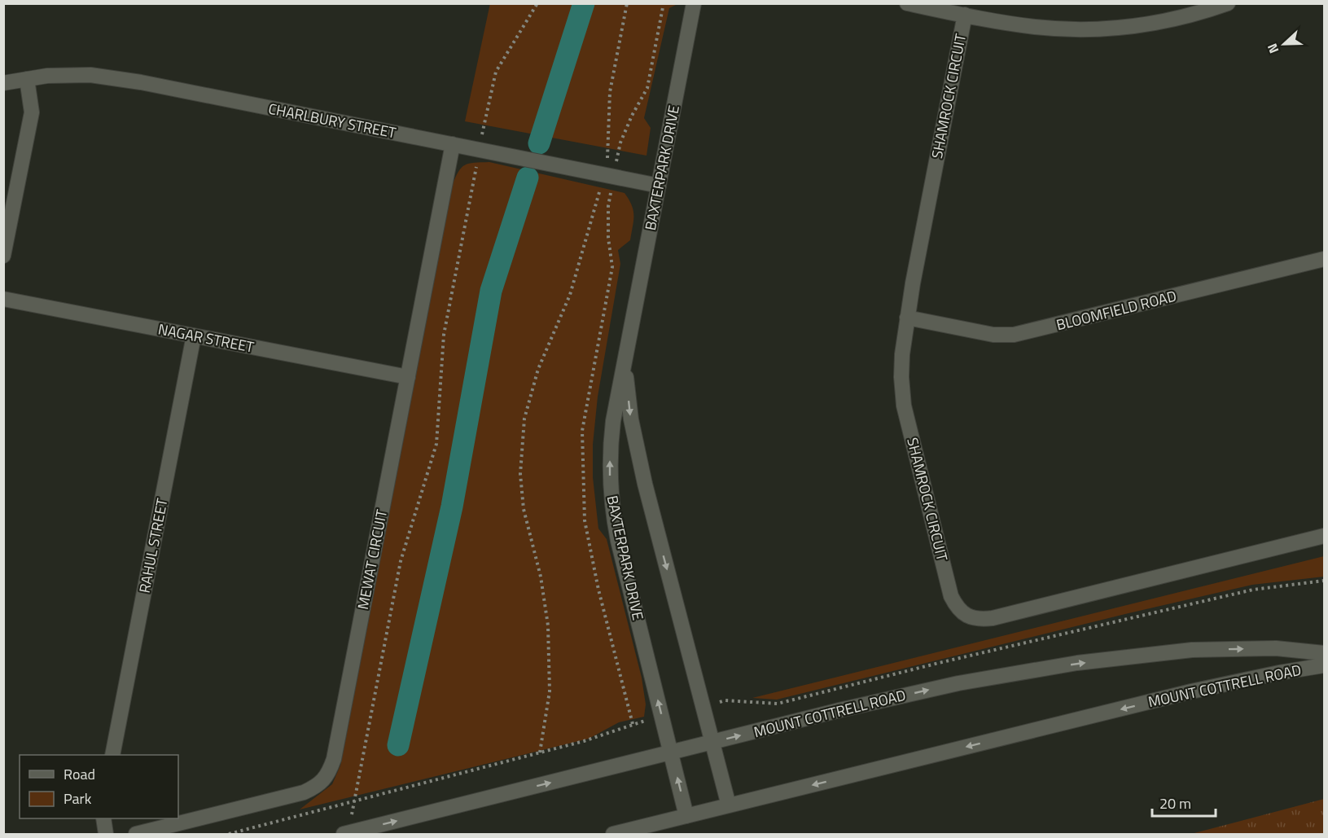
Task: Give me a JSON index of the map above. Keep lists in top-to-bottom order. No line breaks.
{"streets":{"street":["SHAMROCK CIRCUIT","CHARLBURY STREET","BAXTERPARK DRIVE","BLOOMFIELD ROAD","NAGAR STREET","RAHUL STREET","MEWAT CIRCUIT","MOUNT COTTRELL ROAD"]},"crossings":[["SHAMROCK CIRCUIT","BLOOMFIELD ROAD"],["CHARLBURY STREET","BAXTERPARK DRIVE"],["CHARLBURY STREET","MEWAT CIRCUIT"],["BAXTERPARK DRIVE","MOUNT COTTRELL ROAD"],["NAGAR STREET","RAHUL STREET"],["NAGAR STREET","MEWAT CIRCUIT"]],"legend":["Road","Park"],"scale_bar":"20 m","north":"left"}
